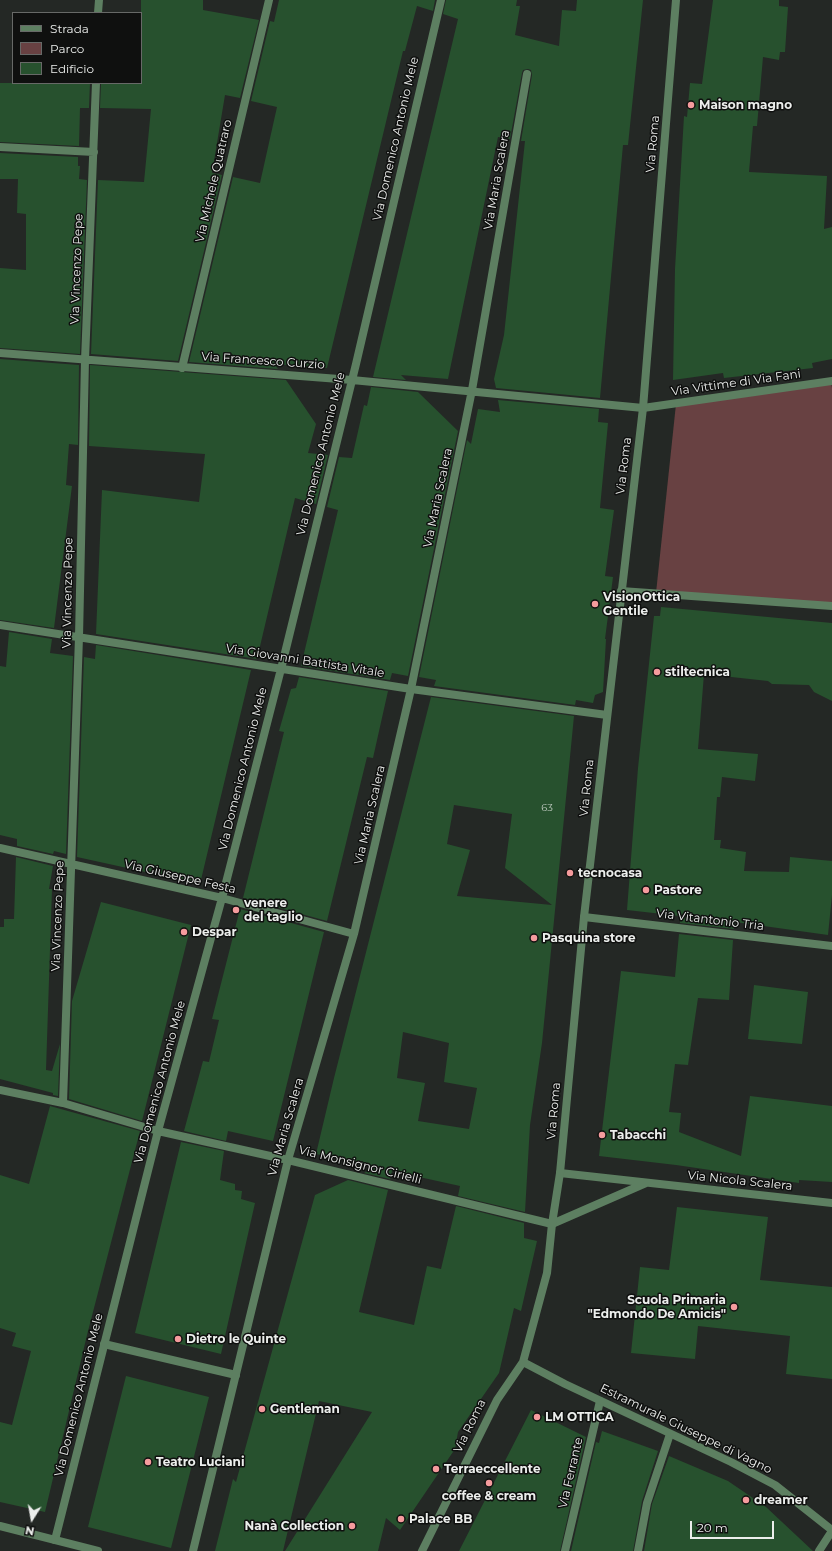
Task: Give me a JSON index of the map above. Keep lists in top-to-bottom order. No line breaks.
{"streets":{"street":["Via Domenico Antonio Mele","Via Roma","Via Maria Scalera","Via Michele Quatraro","Via Vincenzo Pepe","Via Francesco Curzio","Via Vittime di Via Fani","Via Giovanni Battista Vitale","Via Giuseppe Festa","Via Vitantonio Tria","Via Monsignor Cirielli","Via Nicola Scalera","Estramurale Giuseppe di Vagno","Via Ferrante"]},"crossings":[["Via Domenico Antonio Mele","Via Francesco Curzio"],["Via Domenico Antonio Mele","Via Giovanni Battista Vitale"],["Via Domenico Antonio Mele","Via Giuseppe Festa"],["Via Domenico Antonio Mele","Via Monsignor Cirielli"],["Via Roma","Via Francesco Curzio"],["Via Roma","Via Vittime di Via Fani"],["Via Roma","Via Giovanni Battista Vitale"],["Via Roma","Via Vitantonio Tria"],["Via Roma","Via Monsignor Cirielli"],["Via Roma","Via Nicola Scalera"],["Via Roma","Estramurale Giuseppe di Vagno"],["Via Maria Scalera","Via Francesco Curzio"],["Via Maria Scalera","Via Giovanni Battista Vitale"],["Via Maria Scalera","Via Giuseppe Festa"],["Via Maria Scalera","Via Monsignor Cirielli"],["Via Michele Quatraro","Via Francesco Curzio"],["Via Vincenzo Pepe","Via Francesco Curzio"],["Via Vincenzo Pepe","Via Giovanni Battista Vitale"],["Via Vincenzo Pepe","Via Giuseppe Festa"],["Via Vincenzo Pepe","Via Monsignor Cirielli"],["Via Francesco Curzio","Via Vittime di Via Fani"],["Via Monsignor Cirielli","Via Nicola Scalera"],["Estramurale Giuseppe di Vagno","Via Ferrante"]],"places":["Maison magno","VisionOttica Gentile","stiltecnica","tecnocasa","Pastore","venere del taglio","Despar","Pasquina store","Tabacchi","Scuola Primaria \"Edmondo De Amicis\"","Dietro le Quinte","Gentleman","LM OTTICA","Teatro Luciani","Terraeccellente","coffee & cream","dreamer","Palace BB","Nanà Collection"],"house_numbers":["63"],"legend":["Strada","Parco","Edificio"],"scale_bar":"20 m","north":"bottom"}
